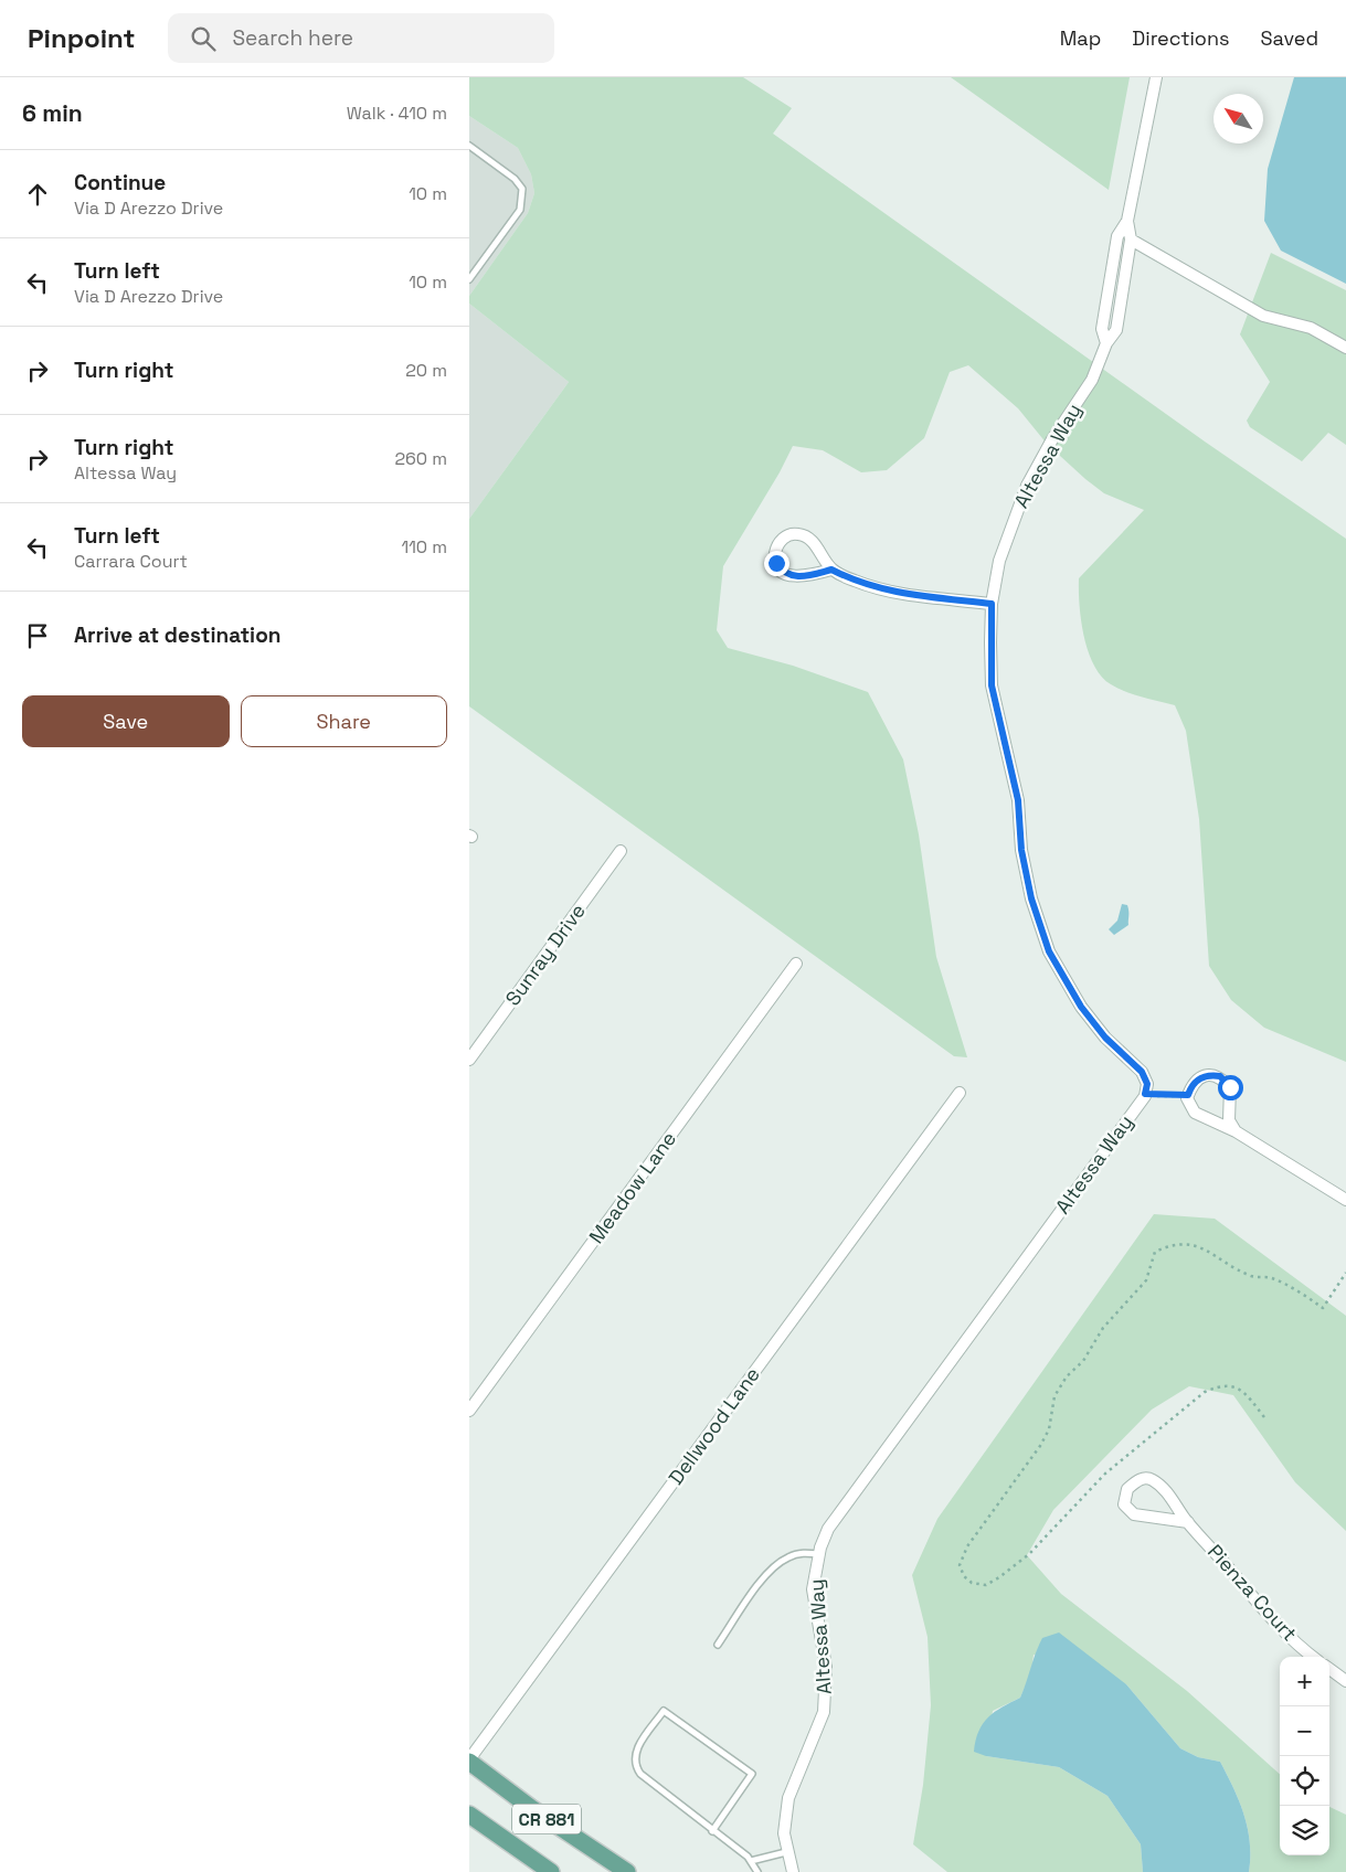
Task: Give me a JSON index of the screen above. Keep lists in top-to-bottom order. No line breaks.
{"streets":{"main road":["CR 881"],"street":["Altessa Way","Sunray Drive","Meadow Lane","Dellwood Lane","Pienza Court"]},"crossings":[["Dellwood Lane","CR 881"]],"north":"top left","page":{"header":"Pinpoint","search":"Search here","nav":["Map","Directions","Saved"],"heading":["6 min","Walk · 410 m"],"list":[["Continue","Via D Arezzo Drive","10 m"],["Turn left","Via D Arezzo Drive","10 m"],["Turn right","20 m"],["Turn right","Altessa Way","260 m"],["Turn left","Carrara Court","110 m"],"Arrive at destination"],"buttons":["Save","Share"],"map_buttons":["+","−"]}}
